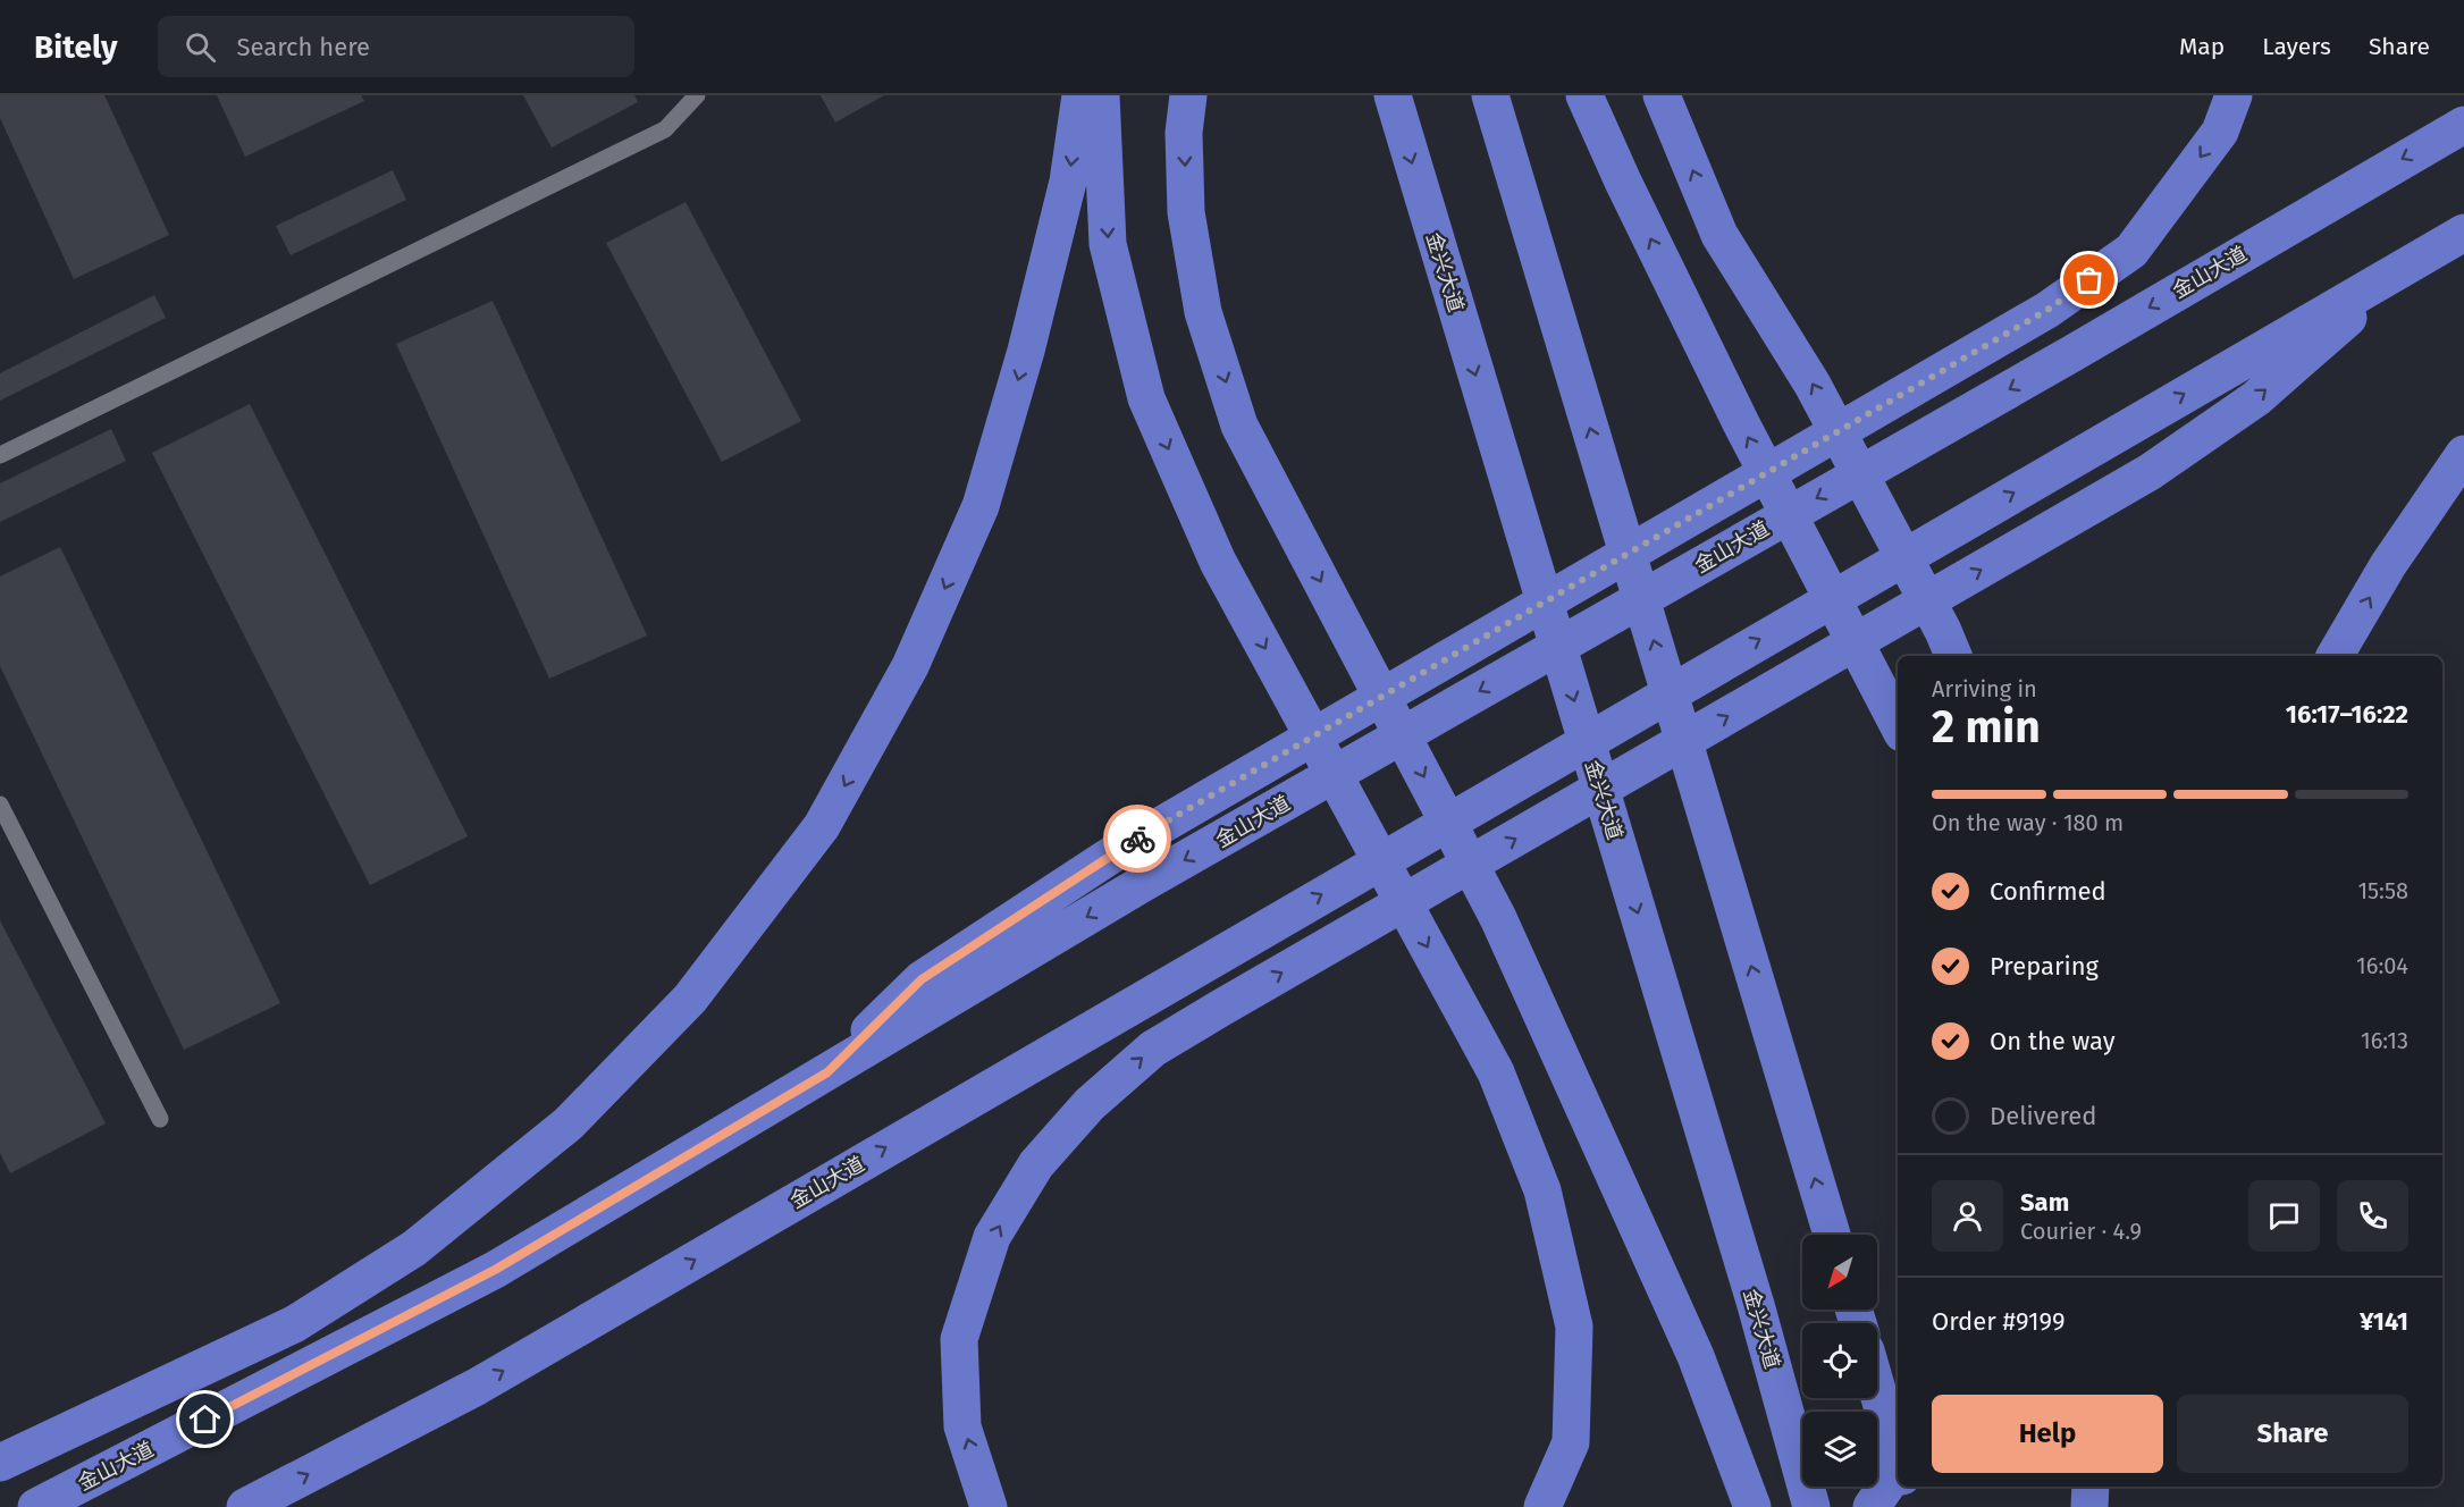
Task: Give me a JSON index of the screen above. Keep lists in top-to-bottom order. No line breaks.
{"streets":{"highway":["金兴大道","金山大道"]},"north":"bottom left","page":{"header":"Bitely","search":"Search here","nav":["Map","Layers","Share"],"heading":["2 min","Arriving in","16:17–16:22"],"panel":["Sam","Courier · 4.9","Order #9199","¥141"],"bar":"On the way · 180 m","list":[["Confirmed","15:58"],["Preparing","16:04"],["On the way","16:13"],"Delivered"],"buttons":["Help","Share"]}}
